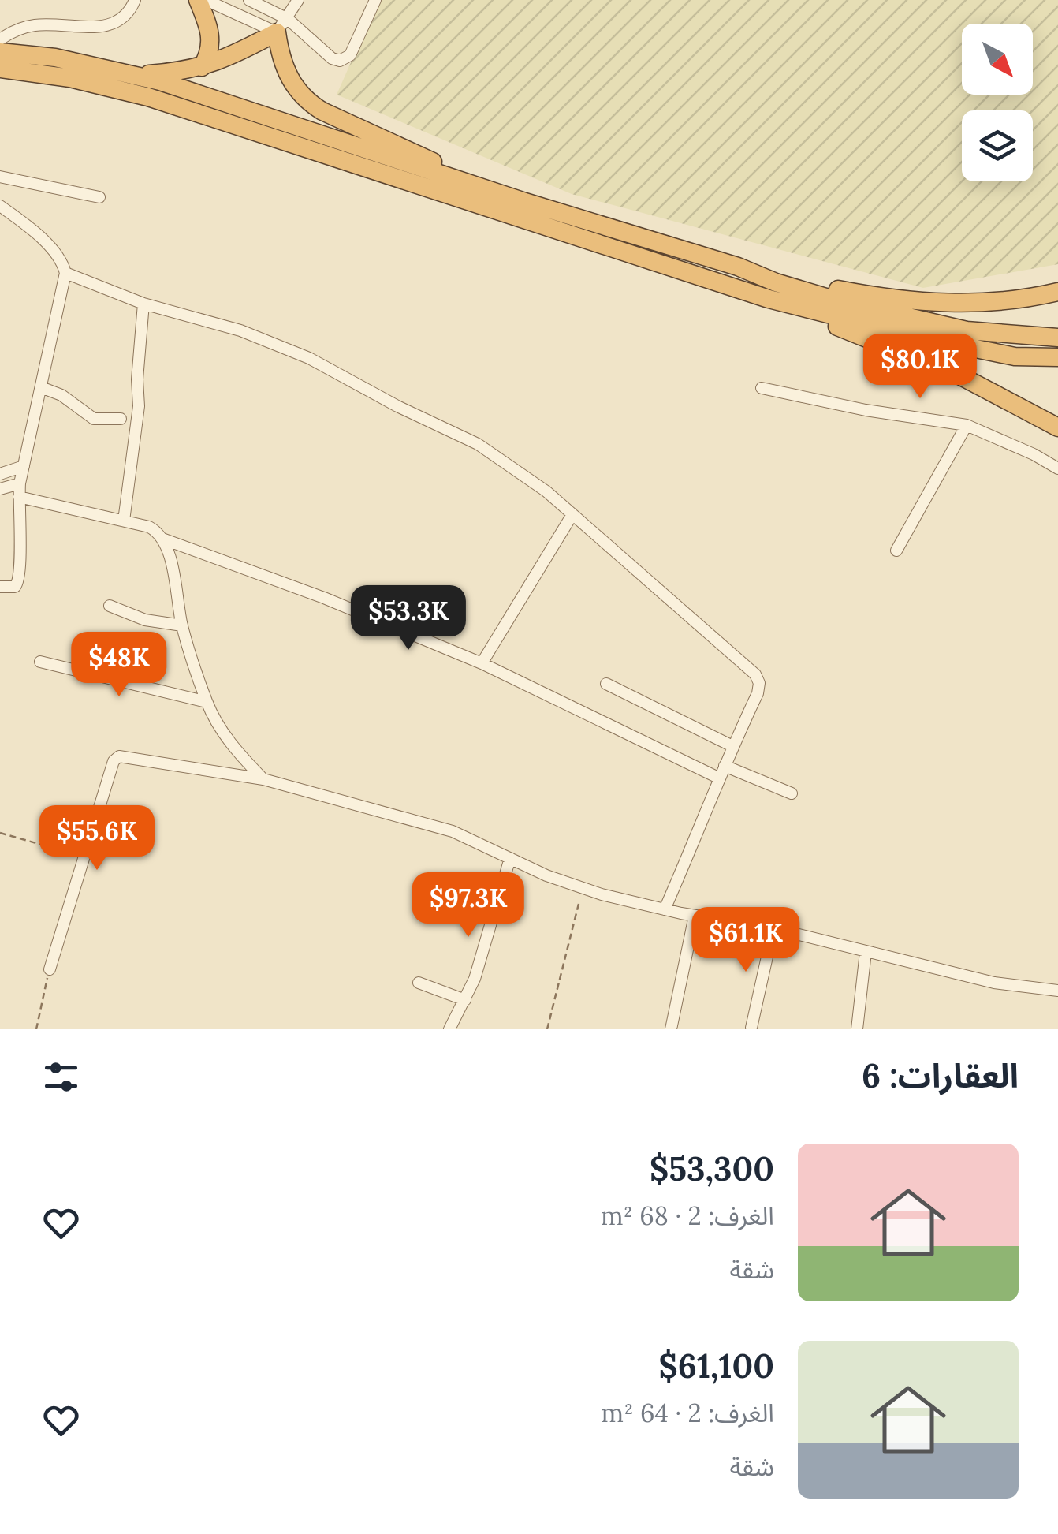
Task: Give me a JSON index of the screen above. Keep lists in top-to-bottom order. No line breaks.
{"north":"bottom right","page":{"price":["$80.1K","$53.3K","$48K","$55.6K","$97.3K","$61.1K"],"heading":"العقارات: 6","list":[{"name":"$53,300","note":"الغرف: 2 · 68 m² · شقة"},{"name":"$61,100","note":"الغرف: 2 · 64 m² · شقة"}]}}
